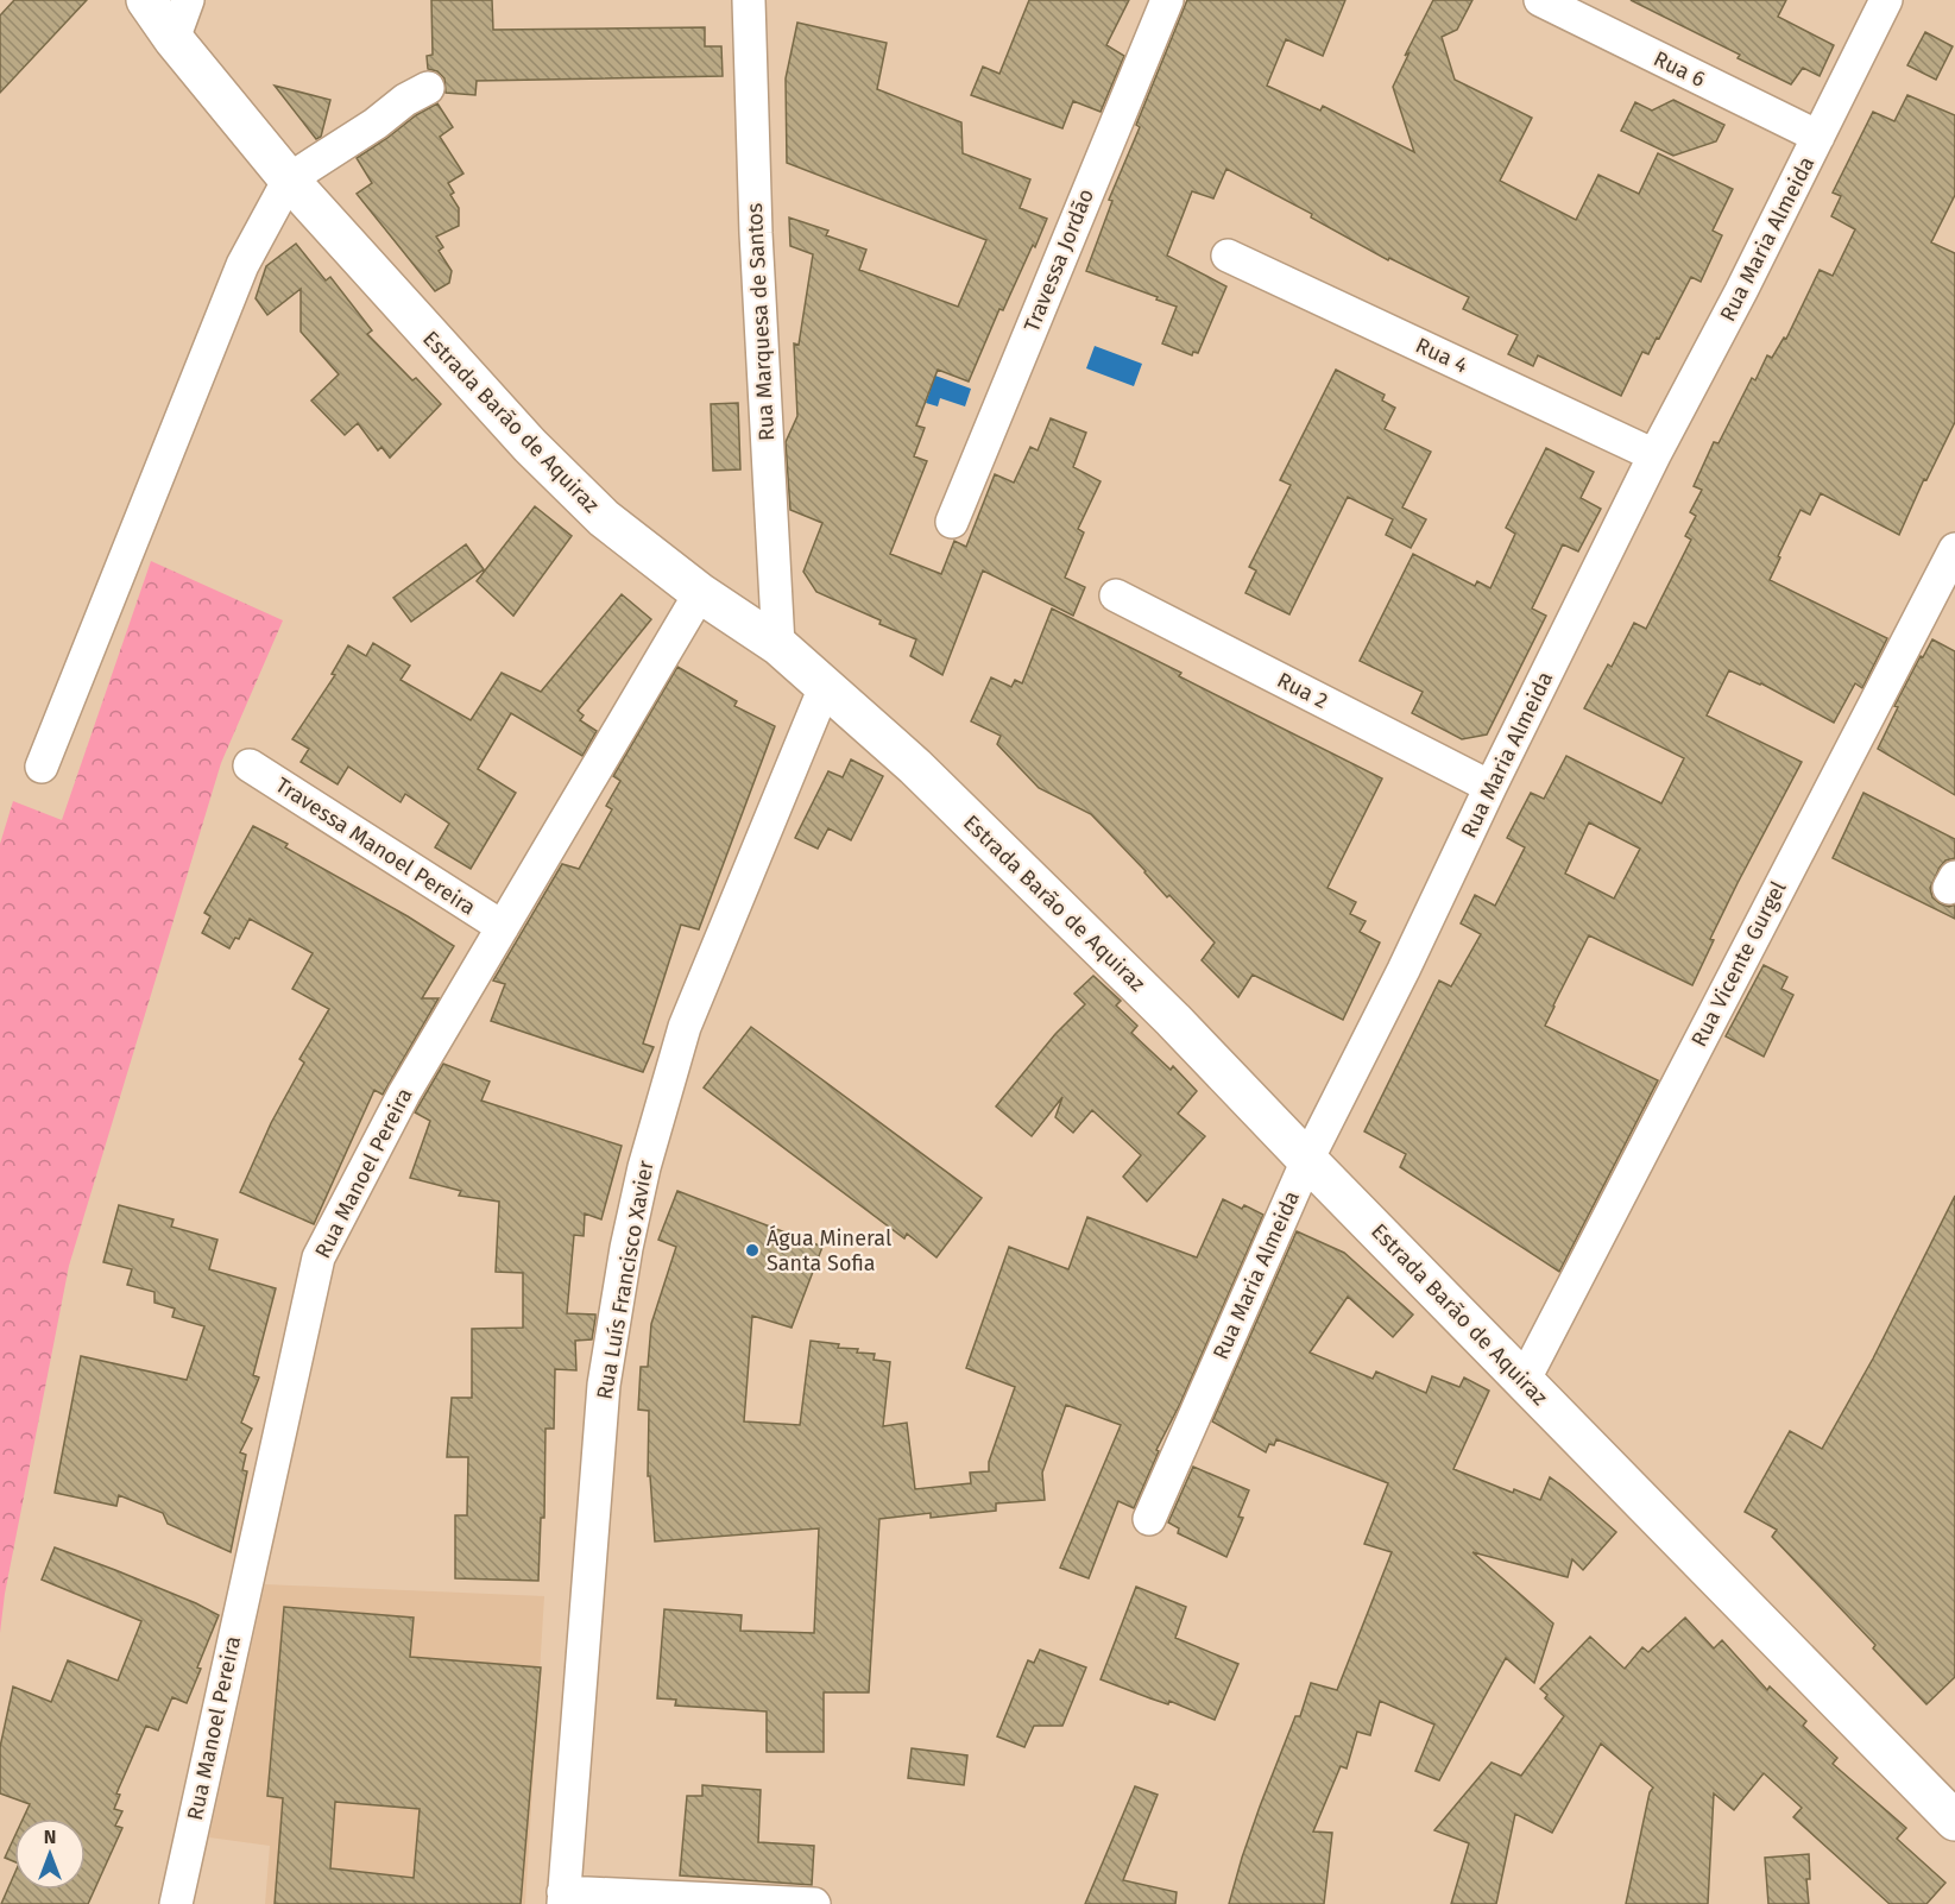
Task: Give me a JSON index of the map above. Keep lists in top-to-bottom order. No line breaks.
{"streets":{"street":["Rua 6","Rua Maria Almeida","Travessa Jordão","Rua Marquesa de Santos","Rua 4","Estrada Barão de Aquiraz","Rua 2","Travessa Manoel Pereira","Rua Vicente Gurgel","Rua Manoel Pereira","Rua Luís Francisco Xavier"]},"crossings":[["Rua 6","Rua Maria Almeida"],["Rua Maria Almeida","Rua 4"],["Rua Maria Almeida","Estrada Barão de Aquiraz"],["Rua Maria Almeida","Rua 2"],["Rua Marquesa de Santos","Estrada Barão de Aquiraz"],["Estrada Barão de Aquiraz","Rua Vicente Gurgel"],["Estrada Barão de Aquiraz","Rua Manoel Pereira"],["Estrada Barão de Aquiraz","Rua Luís Francisco Xavier"],["Travessa Manoel Pereira","Rua Manoel Pereira"]],"places":["Água Mineral Santa Sofia"],"north":"top"}
